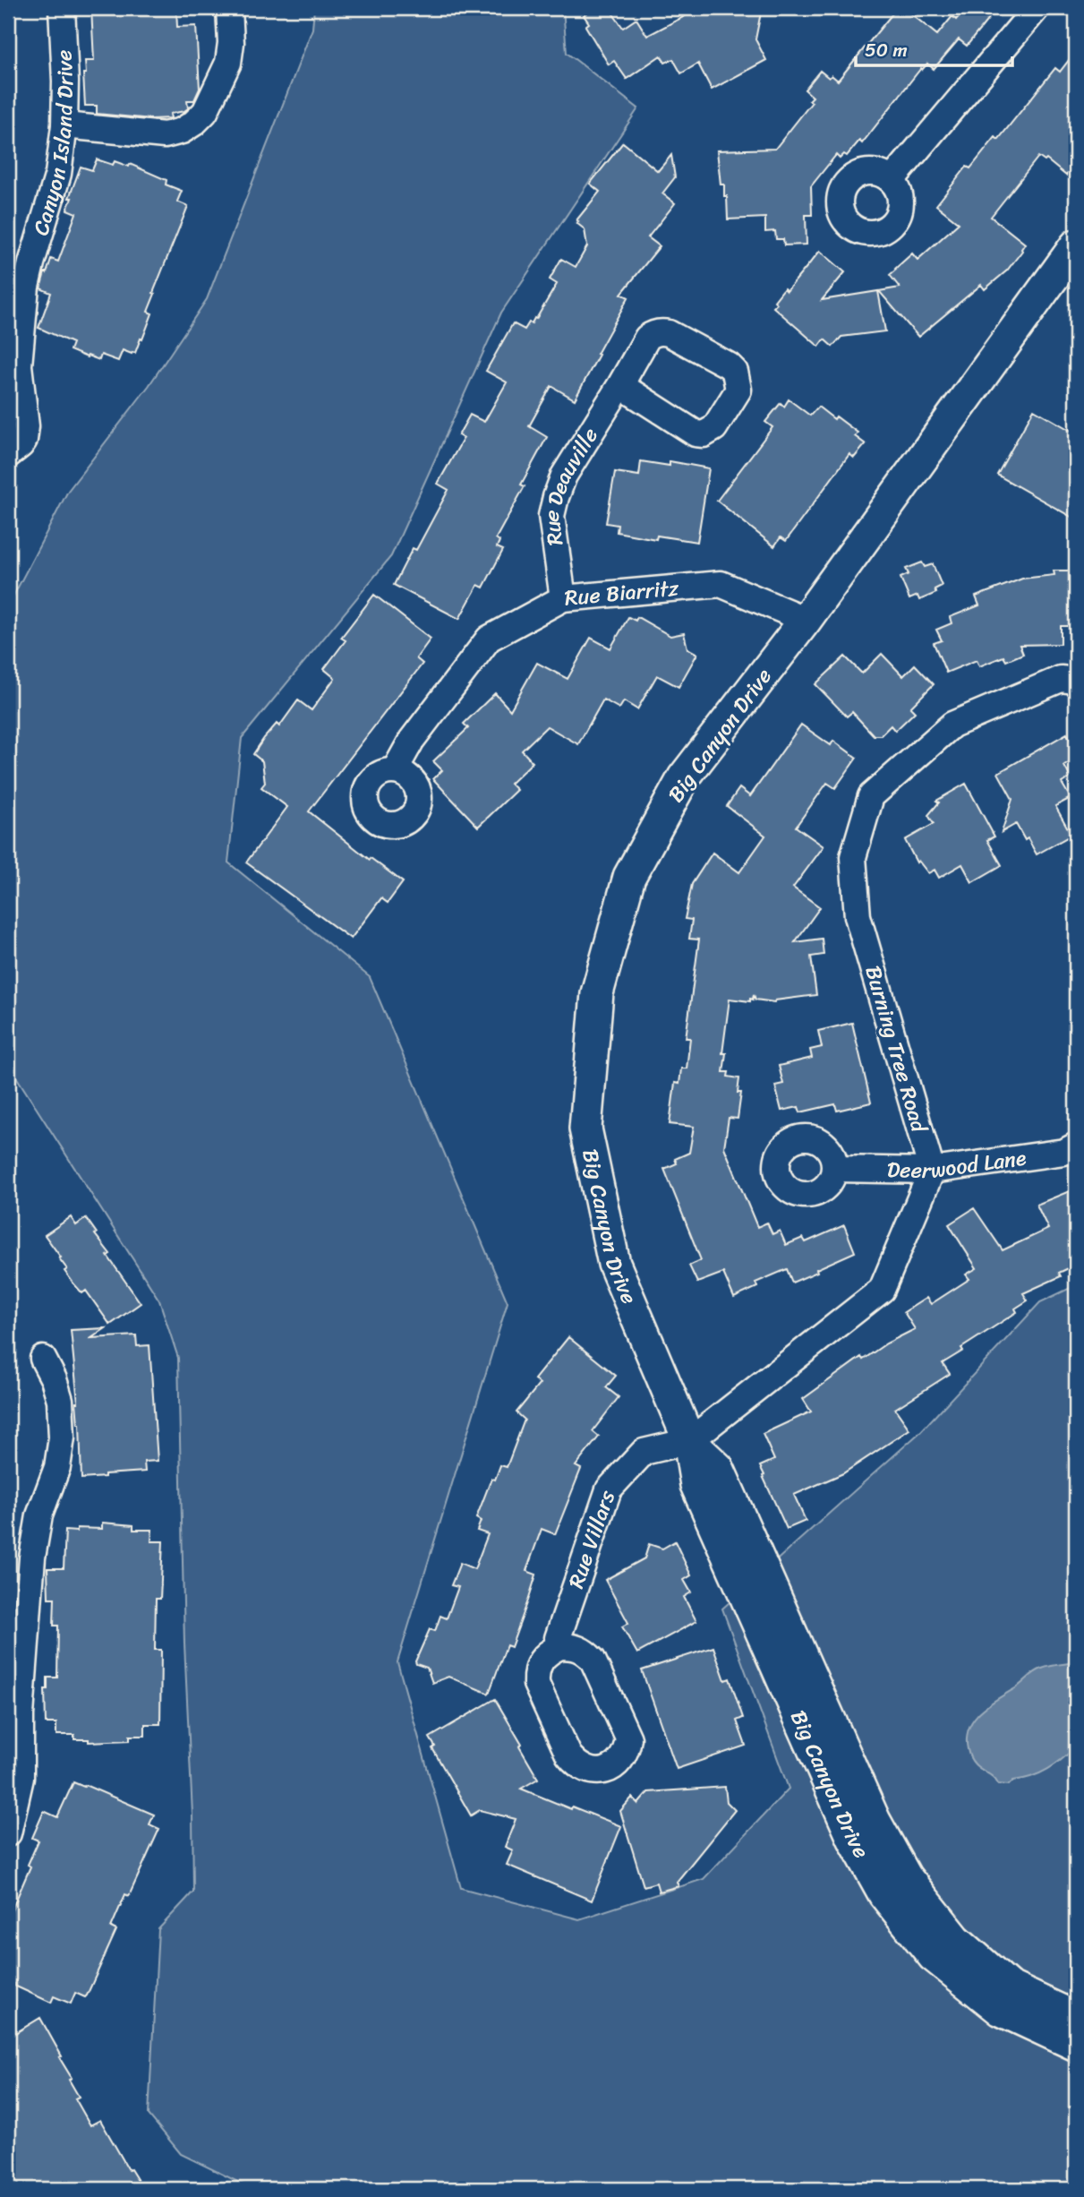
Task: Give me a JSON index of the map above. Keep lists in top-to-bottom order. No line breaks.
{"streets":{"street":["Canyon Island Drive","Rue Deauville","Rue Biarritz","Big Canyon Drive","Burning Tree Road","Deerwood Lane","Rue Villars"]},"crossings":[["Rue Deauville","Rue Biarritz"],["Rue Biarritz","Big Canyon Drive"],["Big Canyon Drive","Rue Villars"],["Burning Tree Road","Deerwood Lane"]],"scale_bar":"50 m"}
